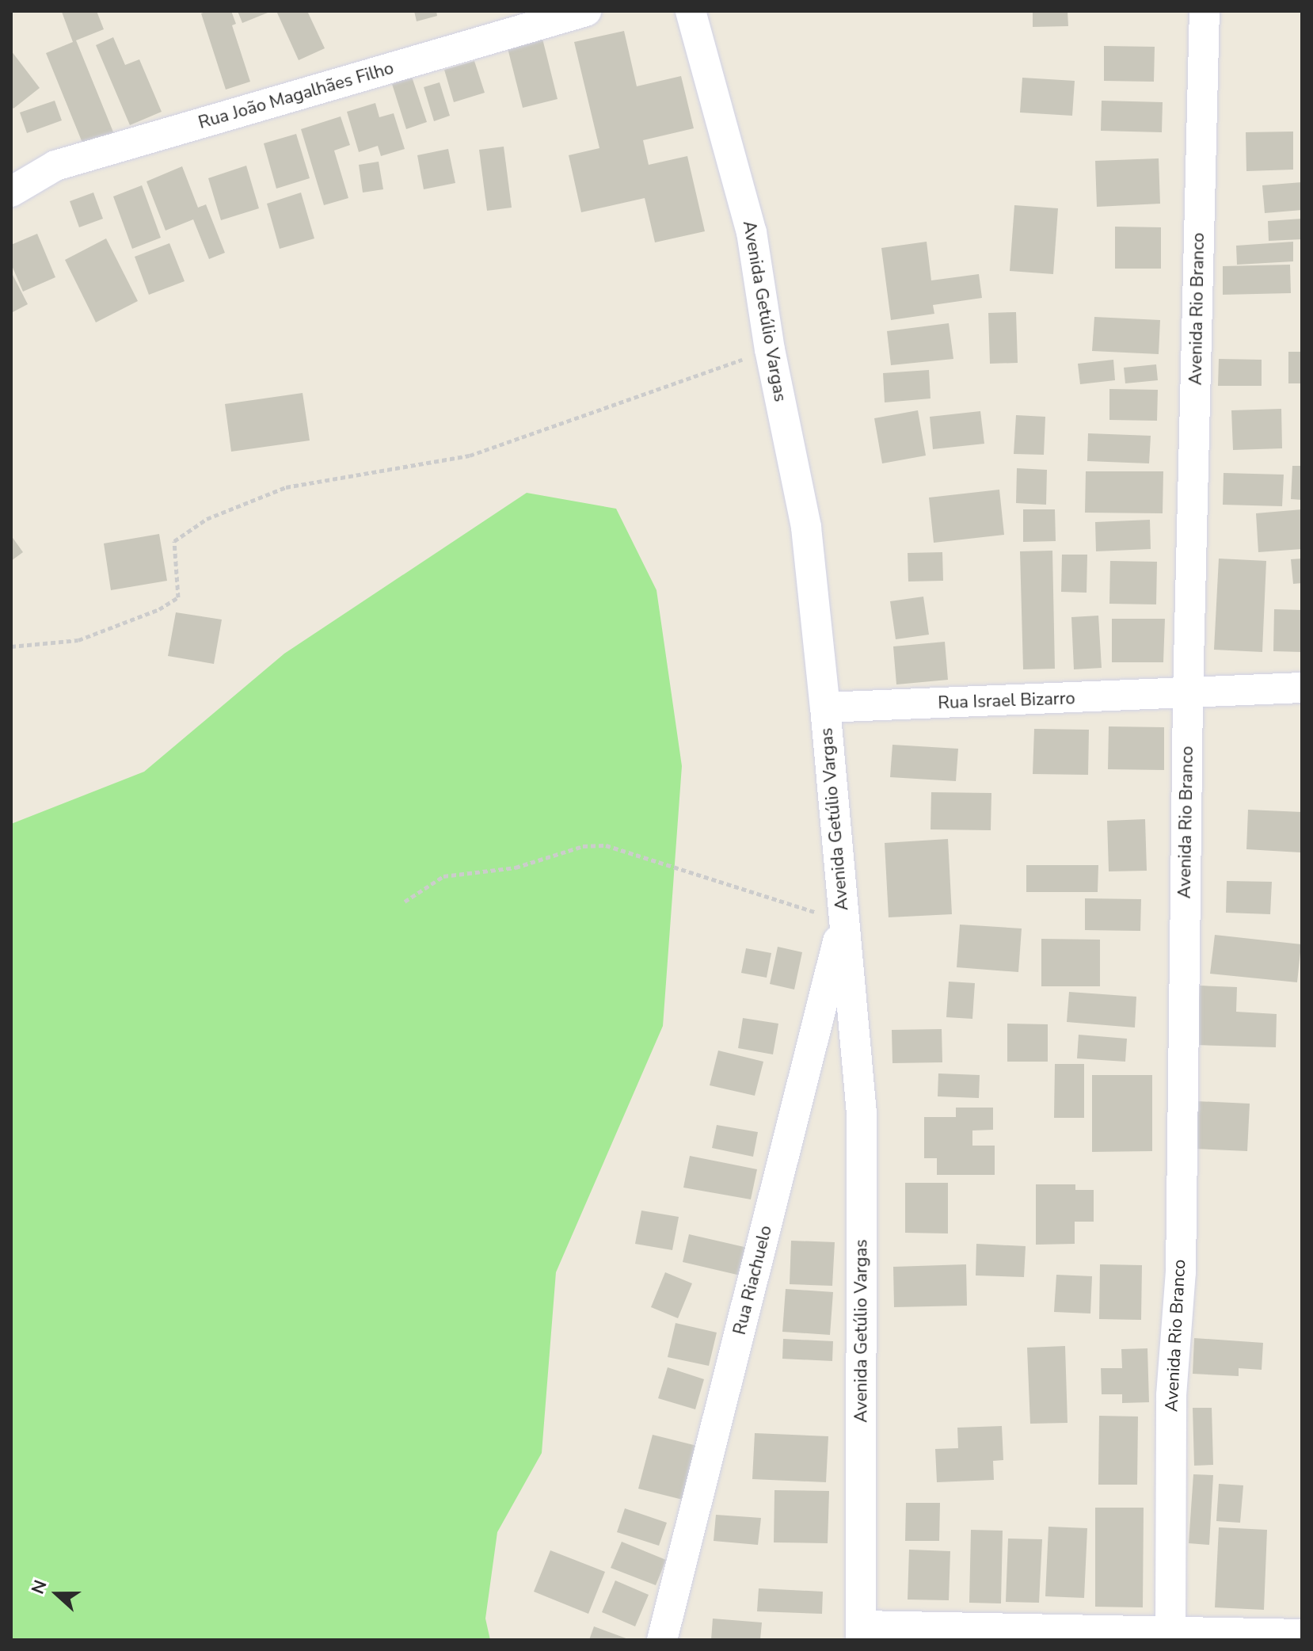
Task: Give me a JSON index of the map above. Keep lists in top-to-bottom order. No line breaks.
{"streets":{"street":["Rua João Magalhães Filho","Avenida Rio Branco","Avenida Getúlio Vargas","Rua Israel Bizarro","Rua Riachuelo"]},"crossings":[["Avenida Rio Branco","Rua Israel Bizarro"],["Avenida Getúlio Vargas","Rua Israel Bizarro"],["Avenida Getúlio Vargas","Rua Riachuelo"]],"north":"left"}
